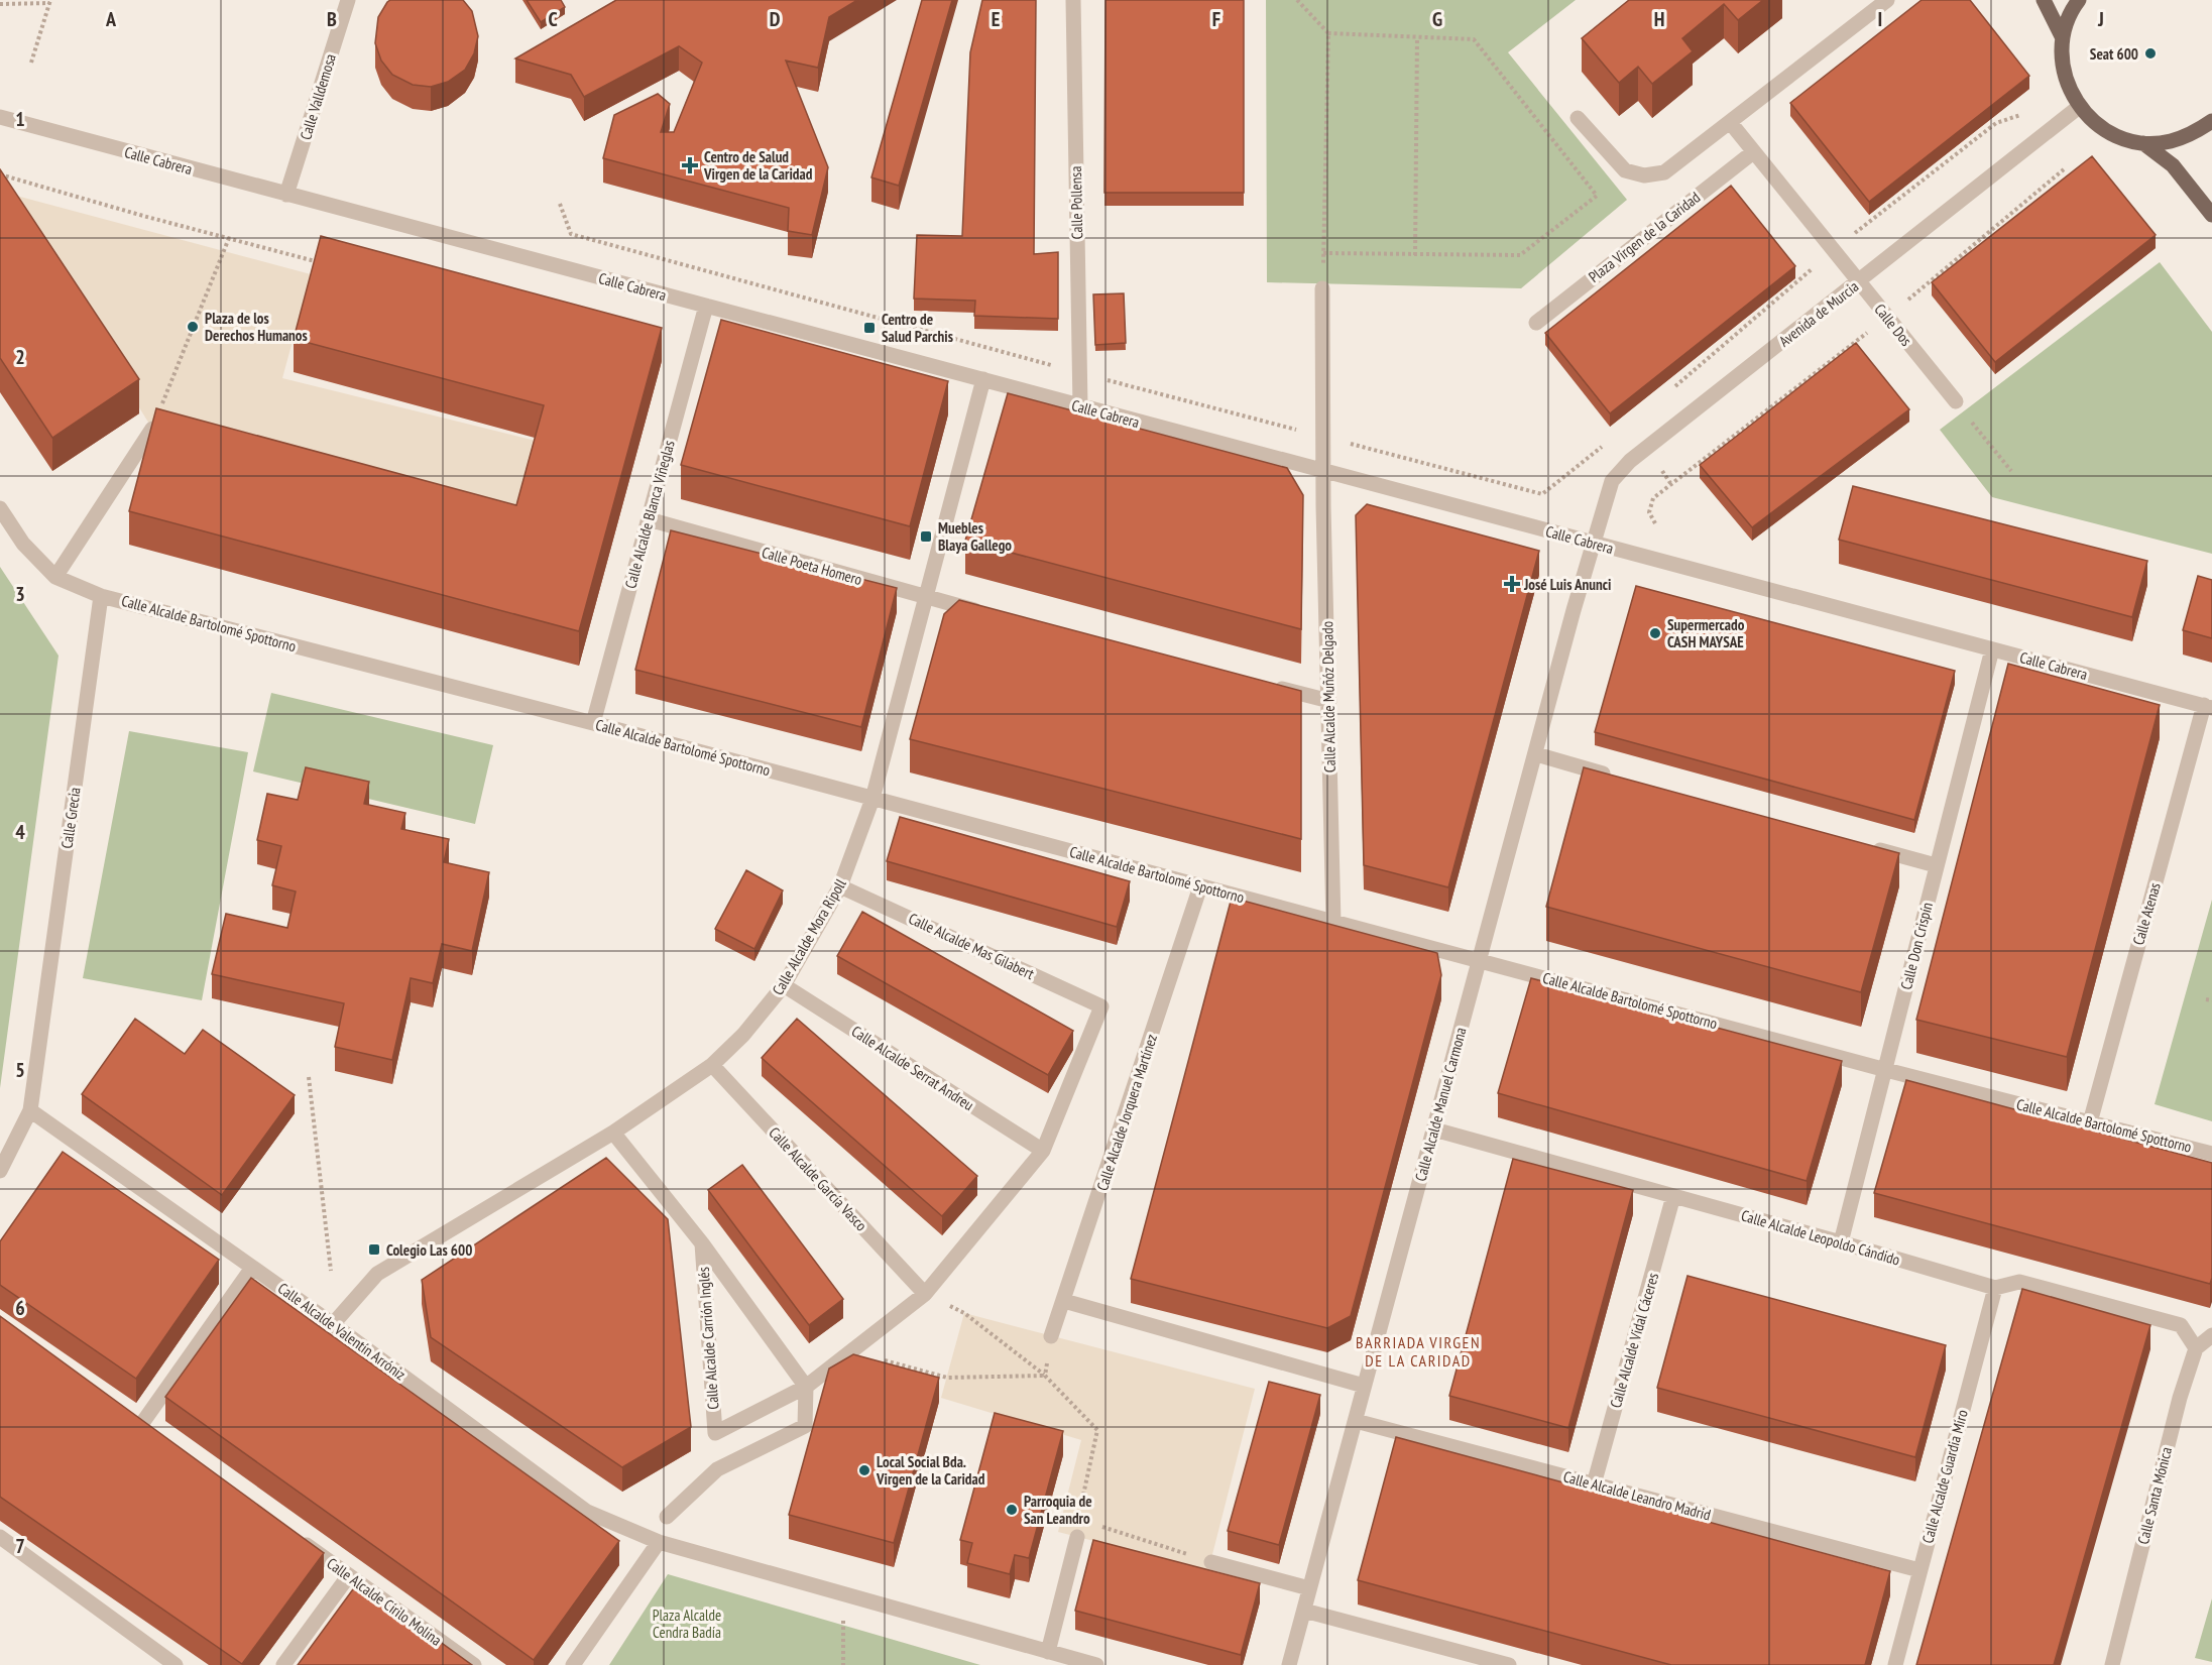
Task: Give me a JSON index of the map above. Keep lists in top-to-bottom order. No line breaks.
{"streets":{"street":["Calle Valldemosa","Calle Cabrera","Calle Pollensa","Plaza Virgen de la Caridad","Avenida de Murcia","Calle Dos","Calle Alcalde Blanca Viñeglas","Calle Poeta Homero","Calle Alcalde Bartolomé Spottorno","Calle Alcalde Muñóz Delgado","Calle Grecia","Calle Atenas","Calle Alcalde Mora Ripoll","Calle Alcalde Mas Gilabert","Calle Don Crispín","Calle Alcalde Serrat Andreu","Calle Alcalde Manuel Carmona","Calle Alcalde Jorquera Martínez","Calle Alcalde García Vasco","Calle Alcalde Leopoldo Cándido","Calle Alcalde Valentín Arróniz","Calle Alcalde Carrión Inglés","Calle Alcalde Vidal Cáceres","Calle Alcalde Guardia Miro","Calle Alcalde Leandro Madrid","Calle Santa Mónica","Calle Alcalde Cirilo Molina"]},"crossings":[["Calle Valldemosa","Calle Cabrera"],["Calle Cabrera","Calle Pollensa"],["Calle Cabrera","Avenida de Murcia"],["Calle Cabrera","Calle Alcalde Blanca Viñeglas"],["Calle Cabrera","Calle Alcalde Muñóz Delgado"],["Calle Cabrera","Calle Atenas"],["Calle Cabrera","Calle Alcalde Mora Ripoll"],["Calle Cabrera","Calle Don Crispín"],["Calle Cabrera","Calle Alcalde Manuel Carmona"],["Plaza Virgen de la Caridad","Calle Dos"],["Avenida de Murcia","Calle Dos"],["Avenida de Murcia","Calle Alcalde Manuel Carmona"],["Calle Alcalde Blanca Viñeglas","Calle Poeta Homero"],["Calle Alcalde Blanca Viñeglas","Calle Alcalde Bartolomé Spottorno"],["Calle Poeta Homero","Calle Alcalde Mora Ripoll"],["Calle Alcalde Bartolomé Spottorno","Calle Alcalde Muñóz Delgado"],["Calle Alcalde Bartolomé Spottorno","Calle Grecia"],["Calle Alcalde Bartolomé Spottorno","Calle Atenas"],["Calle Alcalde Bartolomé Spottorno","Calle Alcalde Mora Ripoll"],["Calle Alcalde Bartolomé Spottorno","Calle Don Crispín"],["Calle Alcalde Bartolomé Spottorno","Calle Alcalde Manuel Carmona"],["Calle Alcalde Bartolomé Spottorno","Calle Alcalde Jorquera Martínez"],["Calle Grecia","Calle Alcalde Valentín Arróniz"],["Calle Alcalde Mora Ripoll","Calle Alcalde Mas Gilabert"],["Calle Alcalde Mora Ripoll","Calle Alcalde Serrat Andreu"],["Calle Alcalde Mora Ripoll","Calle Alcalde García Vasco"],["Calle Alcalde Mora Ripoll","Calle Alcalde Valentín Arróniz"],["Calle Alcalde Mora Ripoll","Calle Alcalde Carrión Inglés"],["Calle Alcalde Mas Gilabert","Calle Alcalde Serrat Andreu"],["Calle Don Crispín","Calle Alcalde Leopoldo Cándido"],["Calle Alcalde Manuel Carmona","Calle Alcalde Leopoldo Cándido"],["Calle Alcalde Manuel Carmona","Calle Alcalde Leandro Madrid"],["Calle Alcalde Leopoldo Cándido","Calle Alcalde Vidal Cáceres"],["Calle Alcalde Leopoldo Cándido","Calle Alcalde Guardia Miro"],["Calle Alcalde Leopoldo Cándido","Calle Santa Mónica"],["Calle Alcalde Vidal Cáceres","Calle Alcalde Leandro Madrid"],["Calle Alcalde Guardia Miro","Calle Alcalde Leandro Madrid"]],"districts":["BARRIADA VIRGEN DE LA CARIDAD"],"parks":["Plaza Alcalde Cendra Badía"],"places":{"other":["Seat 600","Plaza de los Derechos Humanos","Supermercado CASH MAYSAE","Local Social Bda. Virgen de la Caridad","Parroquia de San Leandro"],"health":["Centro de Salud Virgen de la Caridad","José Luis Anunci"],"transit":["Centro de Salud Parchis","Muebles Blaya Gallego","Colegio Las 600"]},"grid":{"columns":["A","B","C","D","E","F","G","H","I","J"],"rows":["1","2","3","4","5","6","7"]}}
